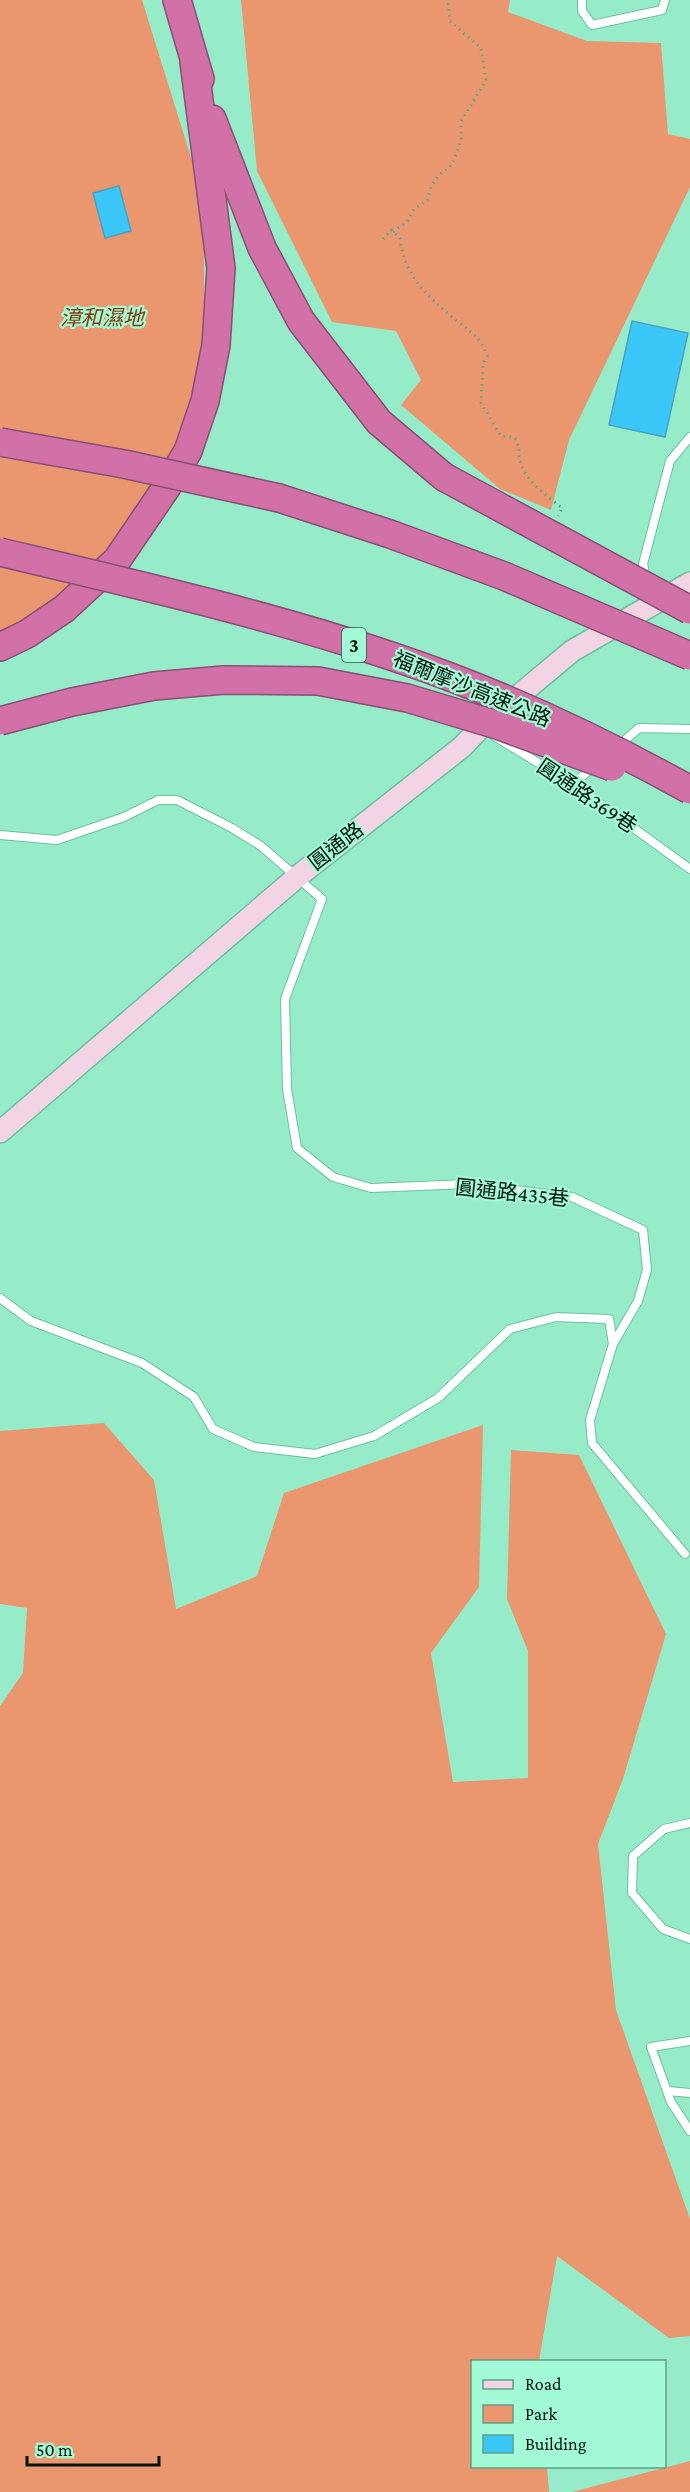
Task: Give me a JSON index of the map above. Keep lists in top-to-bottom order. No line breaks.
{"streets":{"highway":["3","福爾摩沙高速公路"],"street":["圓通路"],"lane":["圓通路369巷","圓通路435巷"]},"crossings":[["圓通路369巷","圓通路"],["圓通路","圓通路435巷"]],"parks":["漳和濕地"],"legend":["Road","Park","Building"],"scale_bar":"50 m"}
